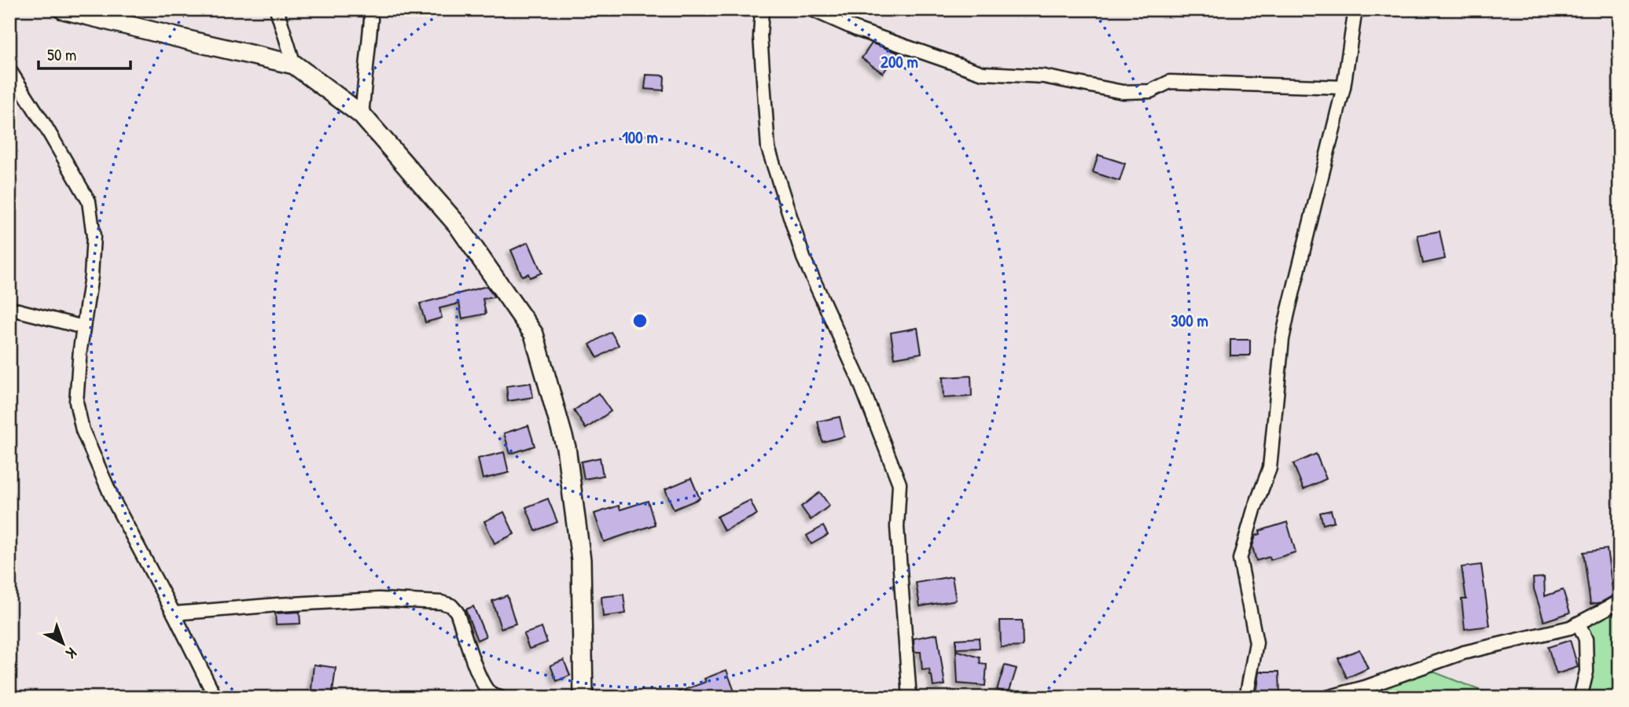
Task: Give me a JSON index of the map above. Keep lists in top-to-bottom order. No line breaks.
{"scale_bar":"50 m","north":"bottom right","rings":["200 m","100 m","300 m"]}
